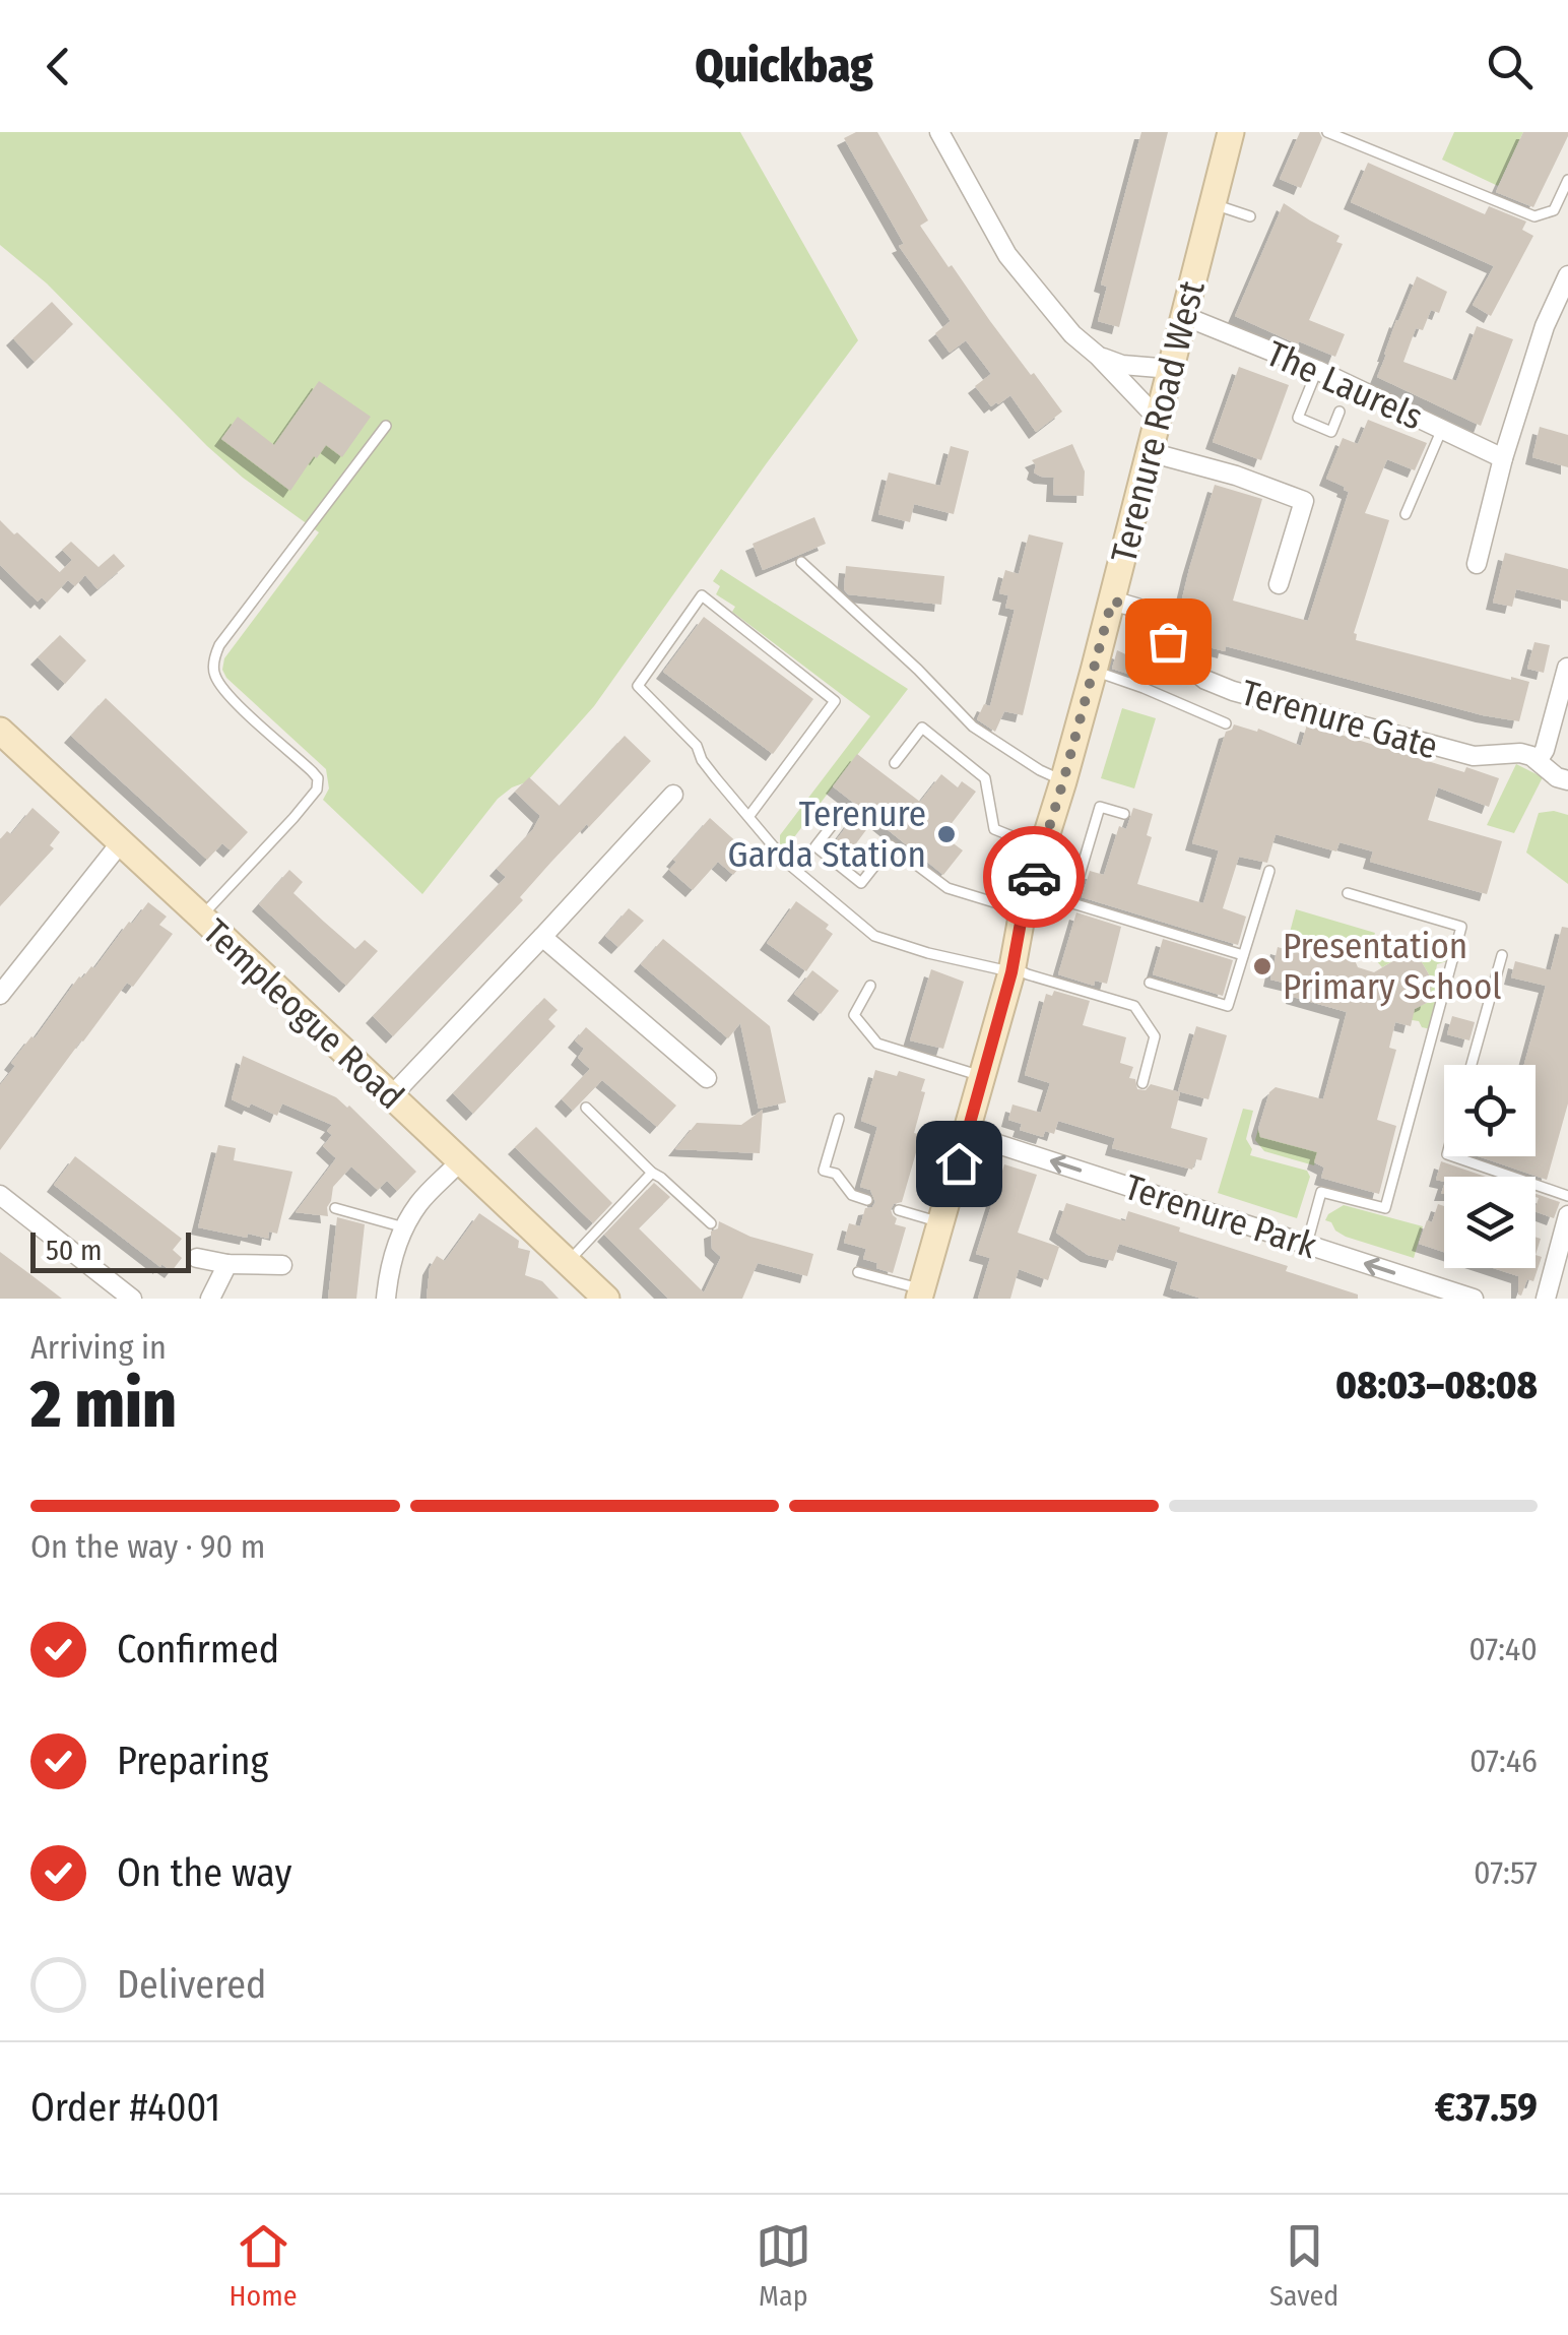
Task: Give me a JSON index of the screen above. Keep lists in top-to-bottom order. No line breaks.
{"streets":{"main road":["Terenure Road West","Templeogue Road"],"street":["The Laurels","Terenure Gate","Terenure Park"]},"crossings":[["The Laurels","Terenure Road West"],["Terenure Road West","Terenure Gate"],["Terenure Road West","Terenure Park"]],"one_way":["Terenure Park"],"places":["Terenure Garda Station","Presentation Primary School"],"scale_bar":"50 m","page":{"header":"Quickbag","scale":"50 m","heading":["2 min","Arriving in","08:03–08:08"],"panel":["Order #4001","€37.59"],"bar":"On the way · 90 m","list":[["Confirmed","07:40"],["Preparing","07:46"],["On the way","07:57"],"Delivered"],"tabs":["Home","Map","Saved"]}}
